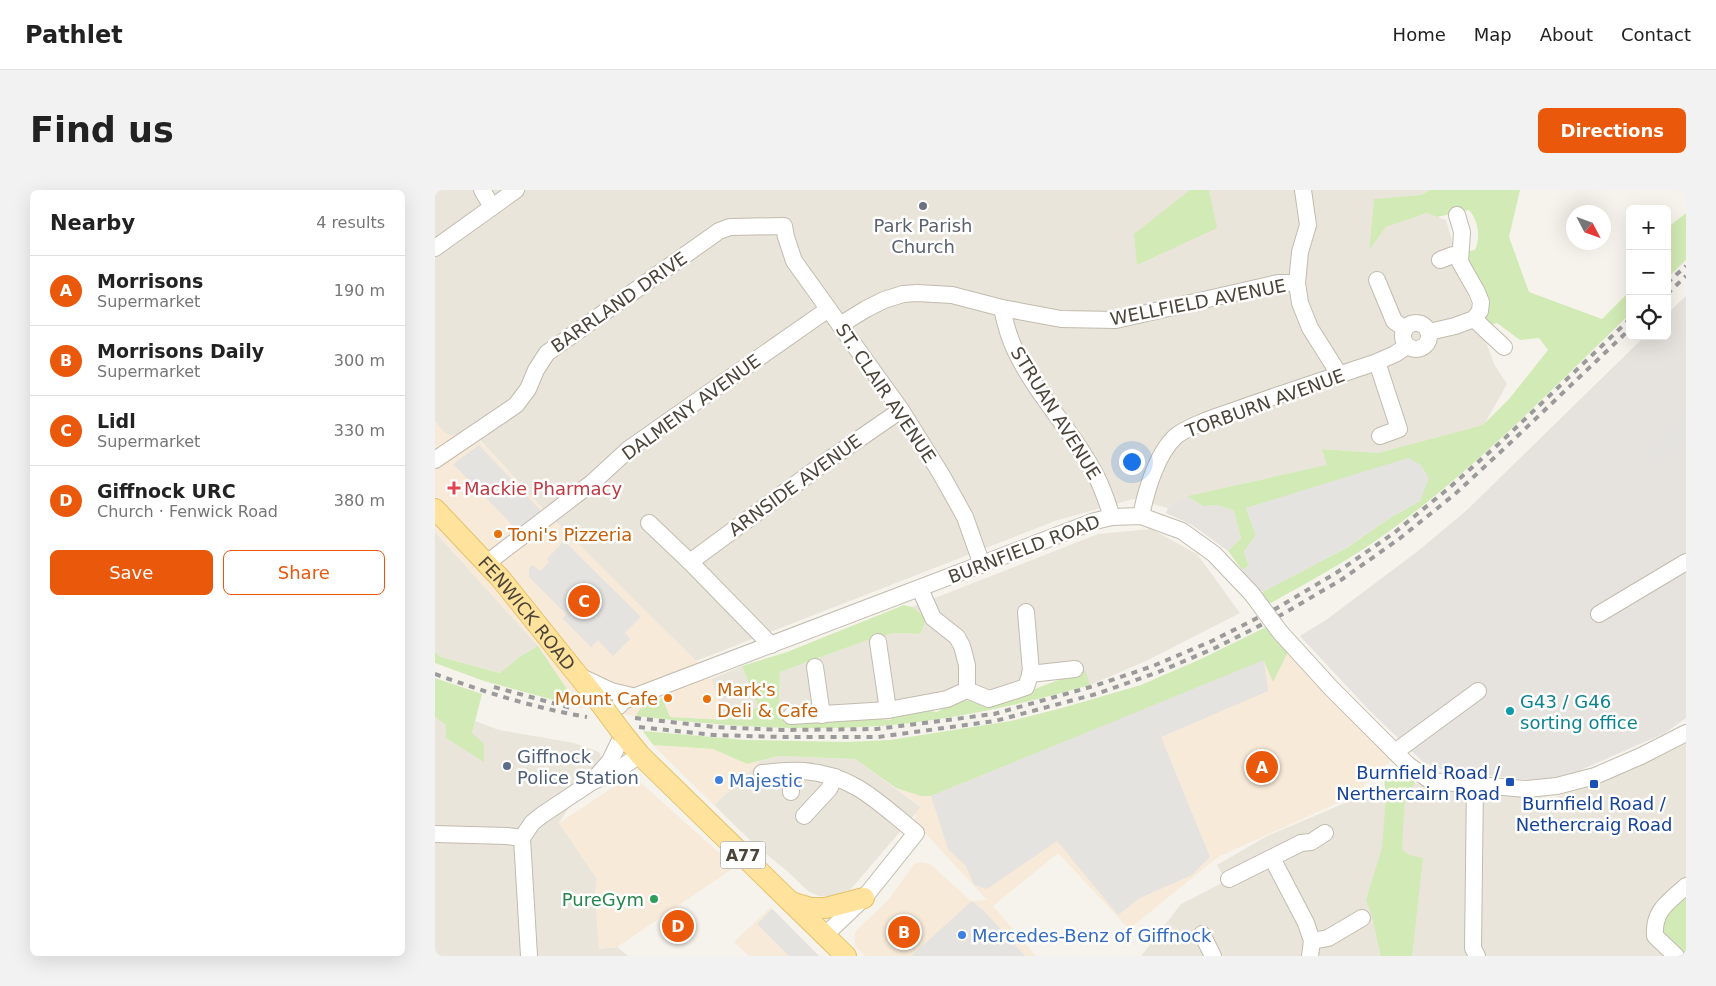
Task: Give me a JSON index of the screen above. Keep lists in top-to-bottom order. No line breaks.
{"streets":{"main road":["FENWICK ROAD","A77"],"street":["BARRLAND DRIVE","WELLFIELD AVENUE","ST. CLAIR AVENUE","TORBURN AVENUE","DALMENY AVENUE","STRUAN AVENUE","ARNSIDE AVENUE","BURNFIELD ROAD"]},"crossings":[["BARRLAND DRIVE","ST. CLAIR AVENUE"],["WELLFIELD AVENUE","ST. CLAIR AVENUE"],["WELLFIELD AVENUE","STRUAN AVENUE"],["ST. CLAIR AVENUE","DALMENY AVENUE"],["ST. CLAIR AVENUE","ARNSIDE AVENUE"],["ST. CLAIR AVENUE","BURNFIELD ROAD"],["TORBURN AVENUE","BURNFIELD ROAD"],["DALMENY AVENUE","FENWICK ROAD"],["STRUAN AVENUE","BURNFIELD ROAD"],["BURNFIELD ROAD","FENWICK ROAD"]],"places":{"other":["Park Parish Church","Toni's Pizzeria","Mount Cafe","Mark's Deli & Cafe","G43 / G46 sorting office","Giffnock Police Station","Majestic","PureGym","Mercedes-Benz of Giffnock"],"health":["Mackie Pharmacy"],"transit":["Burnfield Road / Nerthercairn Road","Burnfield Road / Nethercraig Road"]},"north":"bottom right","page":{"header":"Pathlet","nav":["Home","Map","About","Contact"],"buttons":["Directions",["Save","Share"]],"title":"Find us","heading":["Nearby","4 results"],"map_buttons":["+","−"],"list":[{"mark":"A","name":"Morrisons","note":"Supermarket","value":"190 m"},{"mark":"B","name":"Morrisons Daily","note":"Supermarket","value":"300 m"},{"mark":"C","name":"Lidl","note":"Supermarket","value":"330 m"},{"mark":"D","name":"Giffnock URC","note":"Church · Fenwick Road","value":"380 m"}],"pins":["C","A","D","B"]}}
